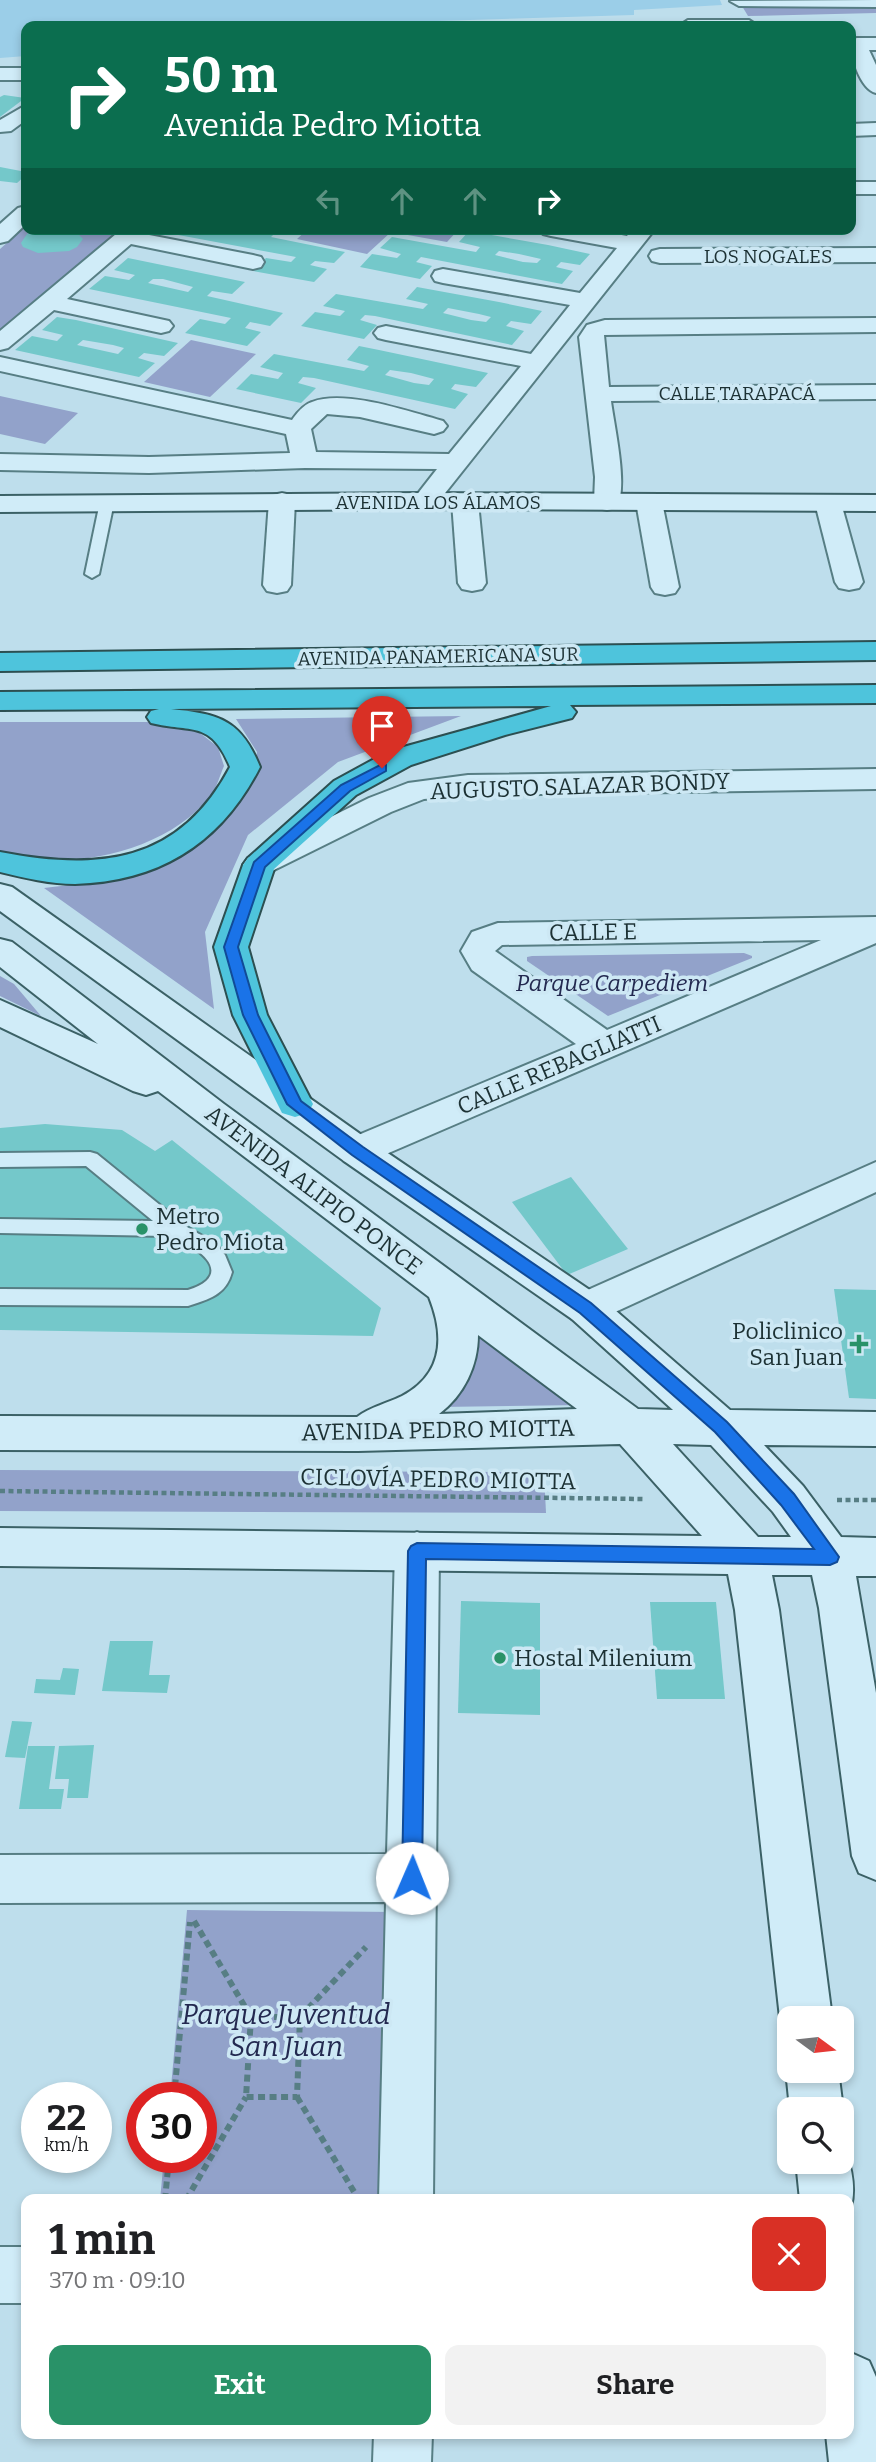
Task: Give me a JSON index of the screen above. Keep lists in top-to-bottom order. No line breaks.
{"streets":{"highway":["AVENIDA PANAMERICANA SUR"],"street":["LOS NOGALES","CALLE TARAPACÁ","AVENIDA LOS ÁLAMOS","AUGUSTO SALAZAR BONDY","CALLE E","CALLE REBAGLIATTI","AVENIDA ALIPIO PONCE","AVENIDA PEDRO MIOTTA"],"path":["CICLOVÍA PEDRO MIOTTA"]},"crossings":[["CALLE E","CALLE REBAGLIATTI"],["AVENIDA ALIPIO PONCE","AVENIDA PEDRO MIOTTA"],["AVENIDA ALIPIO PONCE","CICLOVÍA PEDRO MIOTTA"]],"parks":["Parque Carpediem","Parque Juventud San Juan"],"places":{"other":["Metro Pedro Miota","Hostal Milenium"],"health":["Policlinico San Juan"]},"north":"right","page":{"turn":["50 m","Avenida Pedro Miotta"],"speed":"22 km/h","limit":"30","heading":["1 min","370 m · 09:10"],"buttons":["Exit","Share"]}}
